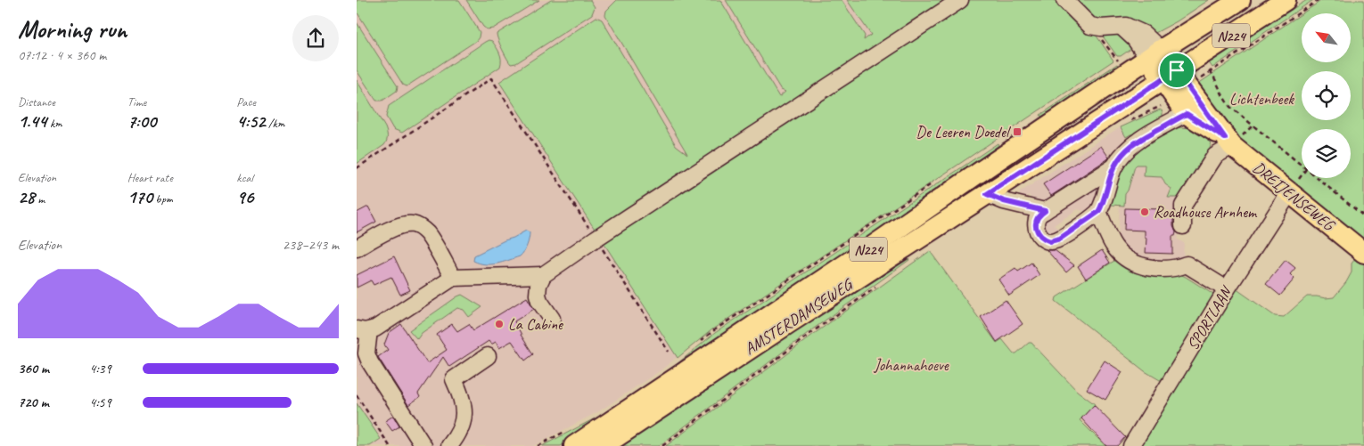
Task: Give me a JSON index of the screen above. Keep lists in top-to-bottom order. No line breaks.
{"streets":{"main road":["N224","DREIJENSEWEG","AMSTERDAMSEWEG"],"street":["SPORTLAAN"]},"crossings":[["DREIJENSEWEG","AMSTERDAMSEWEG"],["DREIJENSEWEG","SPORTLAAN"]],"parks":["Lichtenbeek","Johannahoeve"],"places":{"transit":["De Leeren Doedel"],"other":["Roadhouse Arnhem","La Cabine"]},"north":"top left","page":{"heading":["Morning run","07:12 · 4 × 360 m"],"stats":[["Distance","1.44 km"],["Time","7:00"],["Pace","4:52 /km"],["Elevation","28 m"],["Heart rate","170 bpm"],["kcal","96"]],"chart":["Elevation","238–243 m"],"list":[{"name":"360 m","note":"4:39"},{"name":"720 m","note":"4:59"}]}}
